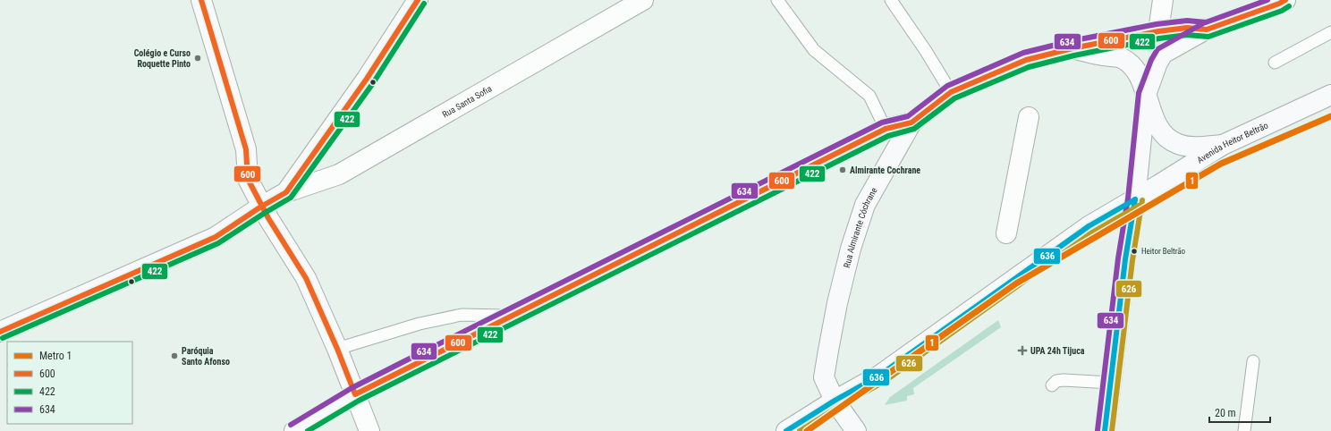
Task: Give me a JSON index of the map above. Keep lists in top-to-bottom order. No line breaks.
{"streets":{"street":["Rua Santa Sofia","Avenida Heitor Beltrão","Rua Almirante Cóchrane"]},"crossings":[["Avenida Heitor Beltrão","Rua Almirante Cóchrane"]],"places":{"other":["Colégio e Curso Roquette Pinto","Almirante Cochrane","Heitor Beltrão","Paróquia Santo Afonso"],"health":["UPA 24h Tijuca"]},"lines":["transit line 600","transit line 634","transit line 422","metro line 1","transit line 636","transit line 626"],"legend":["Metro 1","600","422","634"],"scale_bar":"20 m"}
